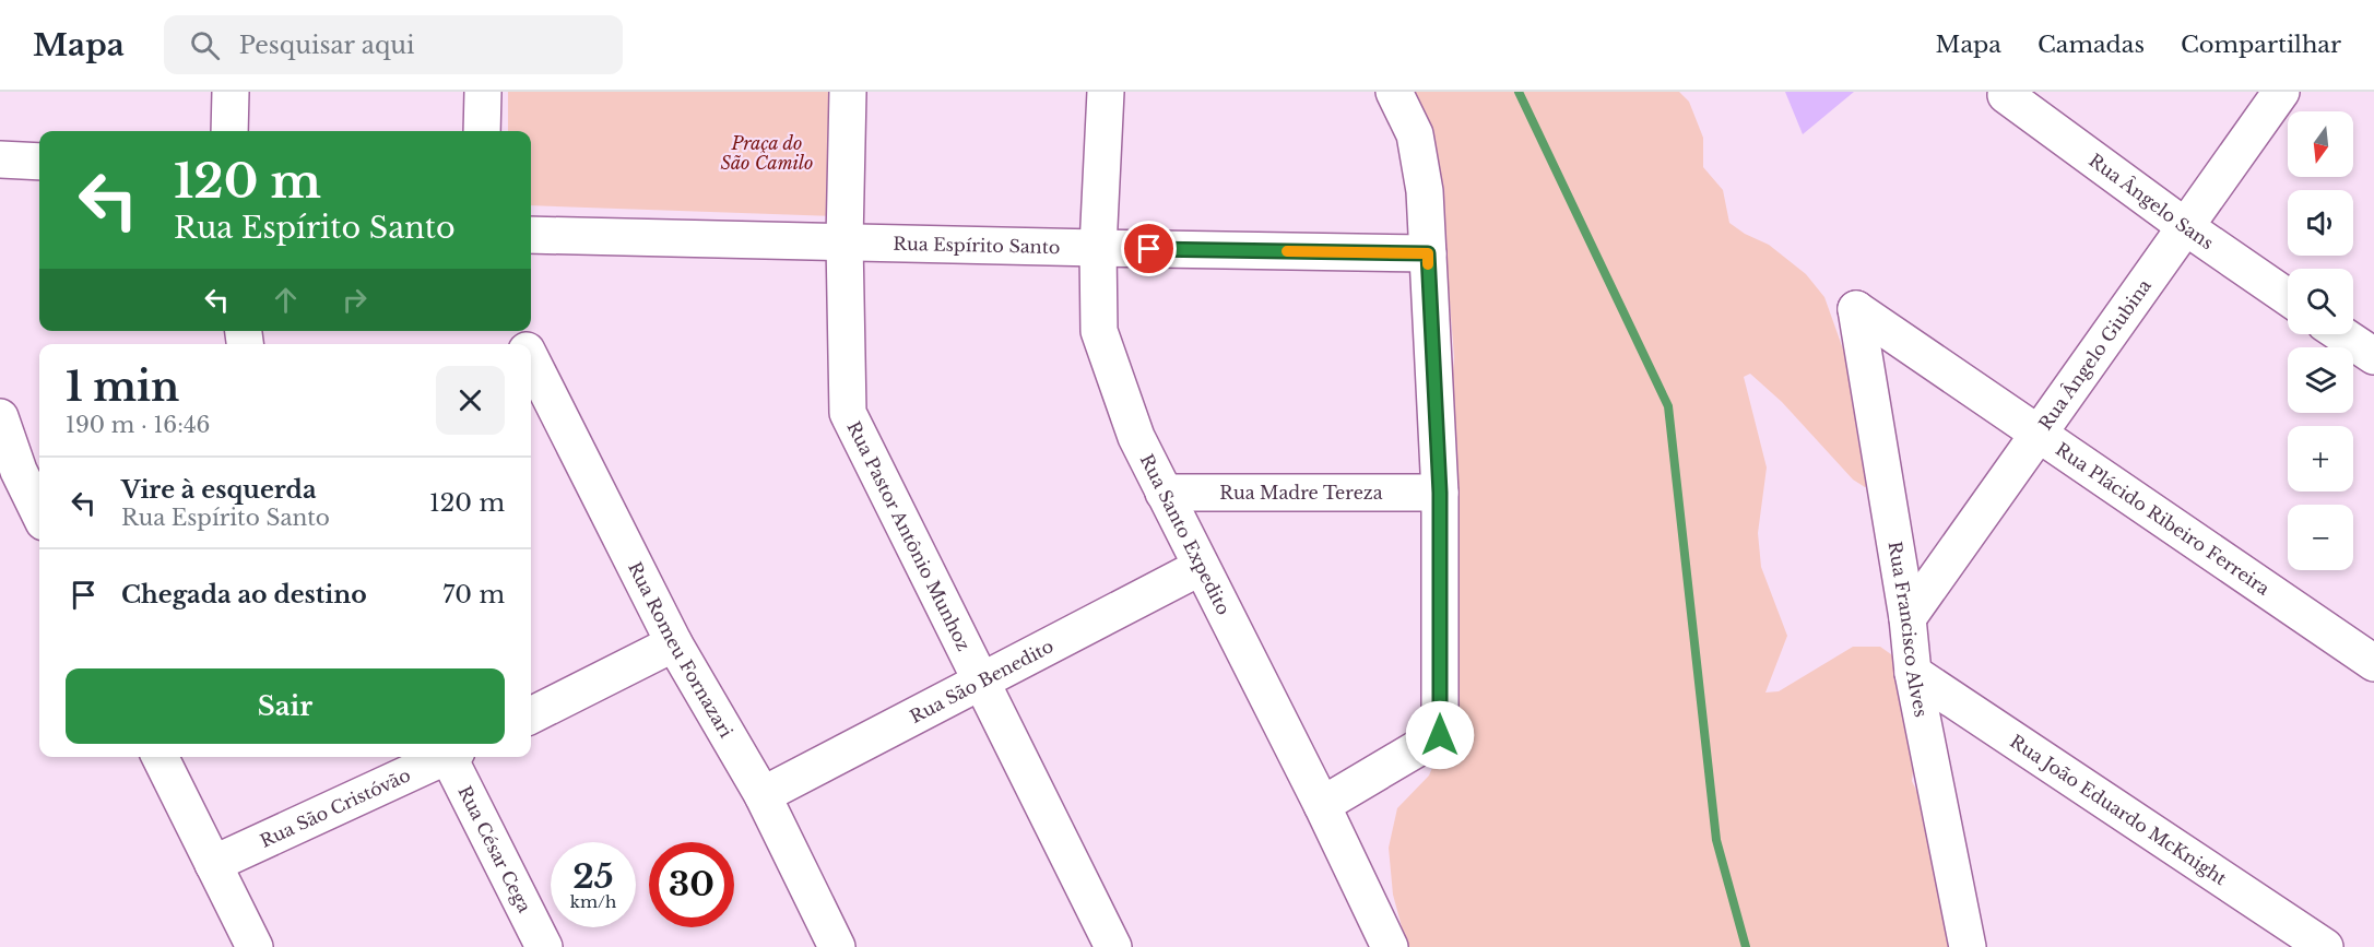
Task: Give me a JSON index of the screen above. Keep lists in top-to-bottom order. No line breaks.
{"streets":{"street":["Rua Ângelo Sans","Rua Espírito Santo","Rua Ângelo Giubina","Rua Madre Tereza","Rua Plácido Ribeiro Ferreira","Rua Santo Expedito","Rua Pastor Antônio Munhoz","Rua Francisco Alves","Rua Romeu Fornazari","Rua São Benedito","Rua São Cristóvão","Rua João Eduardo McKnight","Rua César Cega"]},"crossings":[["Rua Ângelo Sans","Rua Ângelo Giubina"],["Rua Espírito Santo","Rua Santo Expedito"],["Rua Espírito Santo","Rua Pastor Antônio Munhoz"],["Rua Ângelo Giubina","Rua Plácido Ribeiro Ferreira"],["Rua Ângelo Giubina","Rua Francisco Alves"],["Rua Madre Tereza","Rua Santo Expedito"],["Rua Plácido Ribeiro Ferreira","Rua Francisco Alves"],["Rua Santo Expedito","Rua São Benedito"],["Rua Pastor Antônio Munhoz","Rua São Benedito"],["Rua Francisco Alves","Rua João Eduardo McKnight"],["Rua Romeu Fornazari","Rua São Benedito"]],"parks":["Praça do São Camilo"],"north":"bottom","page":{"header":"Mapa","search":"Pesquisar aqui","nav":["Mapa","Camadas","Compartilhar"],"map_buttons":["+","−"],"turn":["120 m","Rua Espírito Santo"],"heading":["1 min","190 m · 16:46"],"list":[{"name":"Vire à esquerda","note":"Rua Espírito Santo","value":"120 m"},{"name":"Chegada ao destino","value":"70 m"}],"buttons":"Sair","speed":"25 km/h","limit":"30"}}
